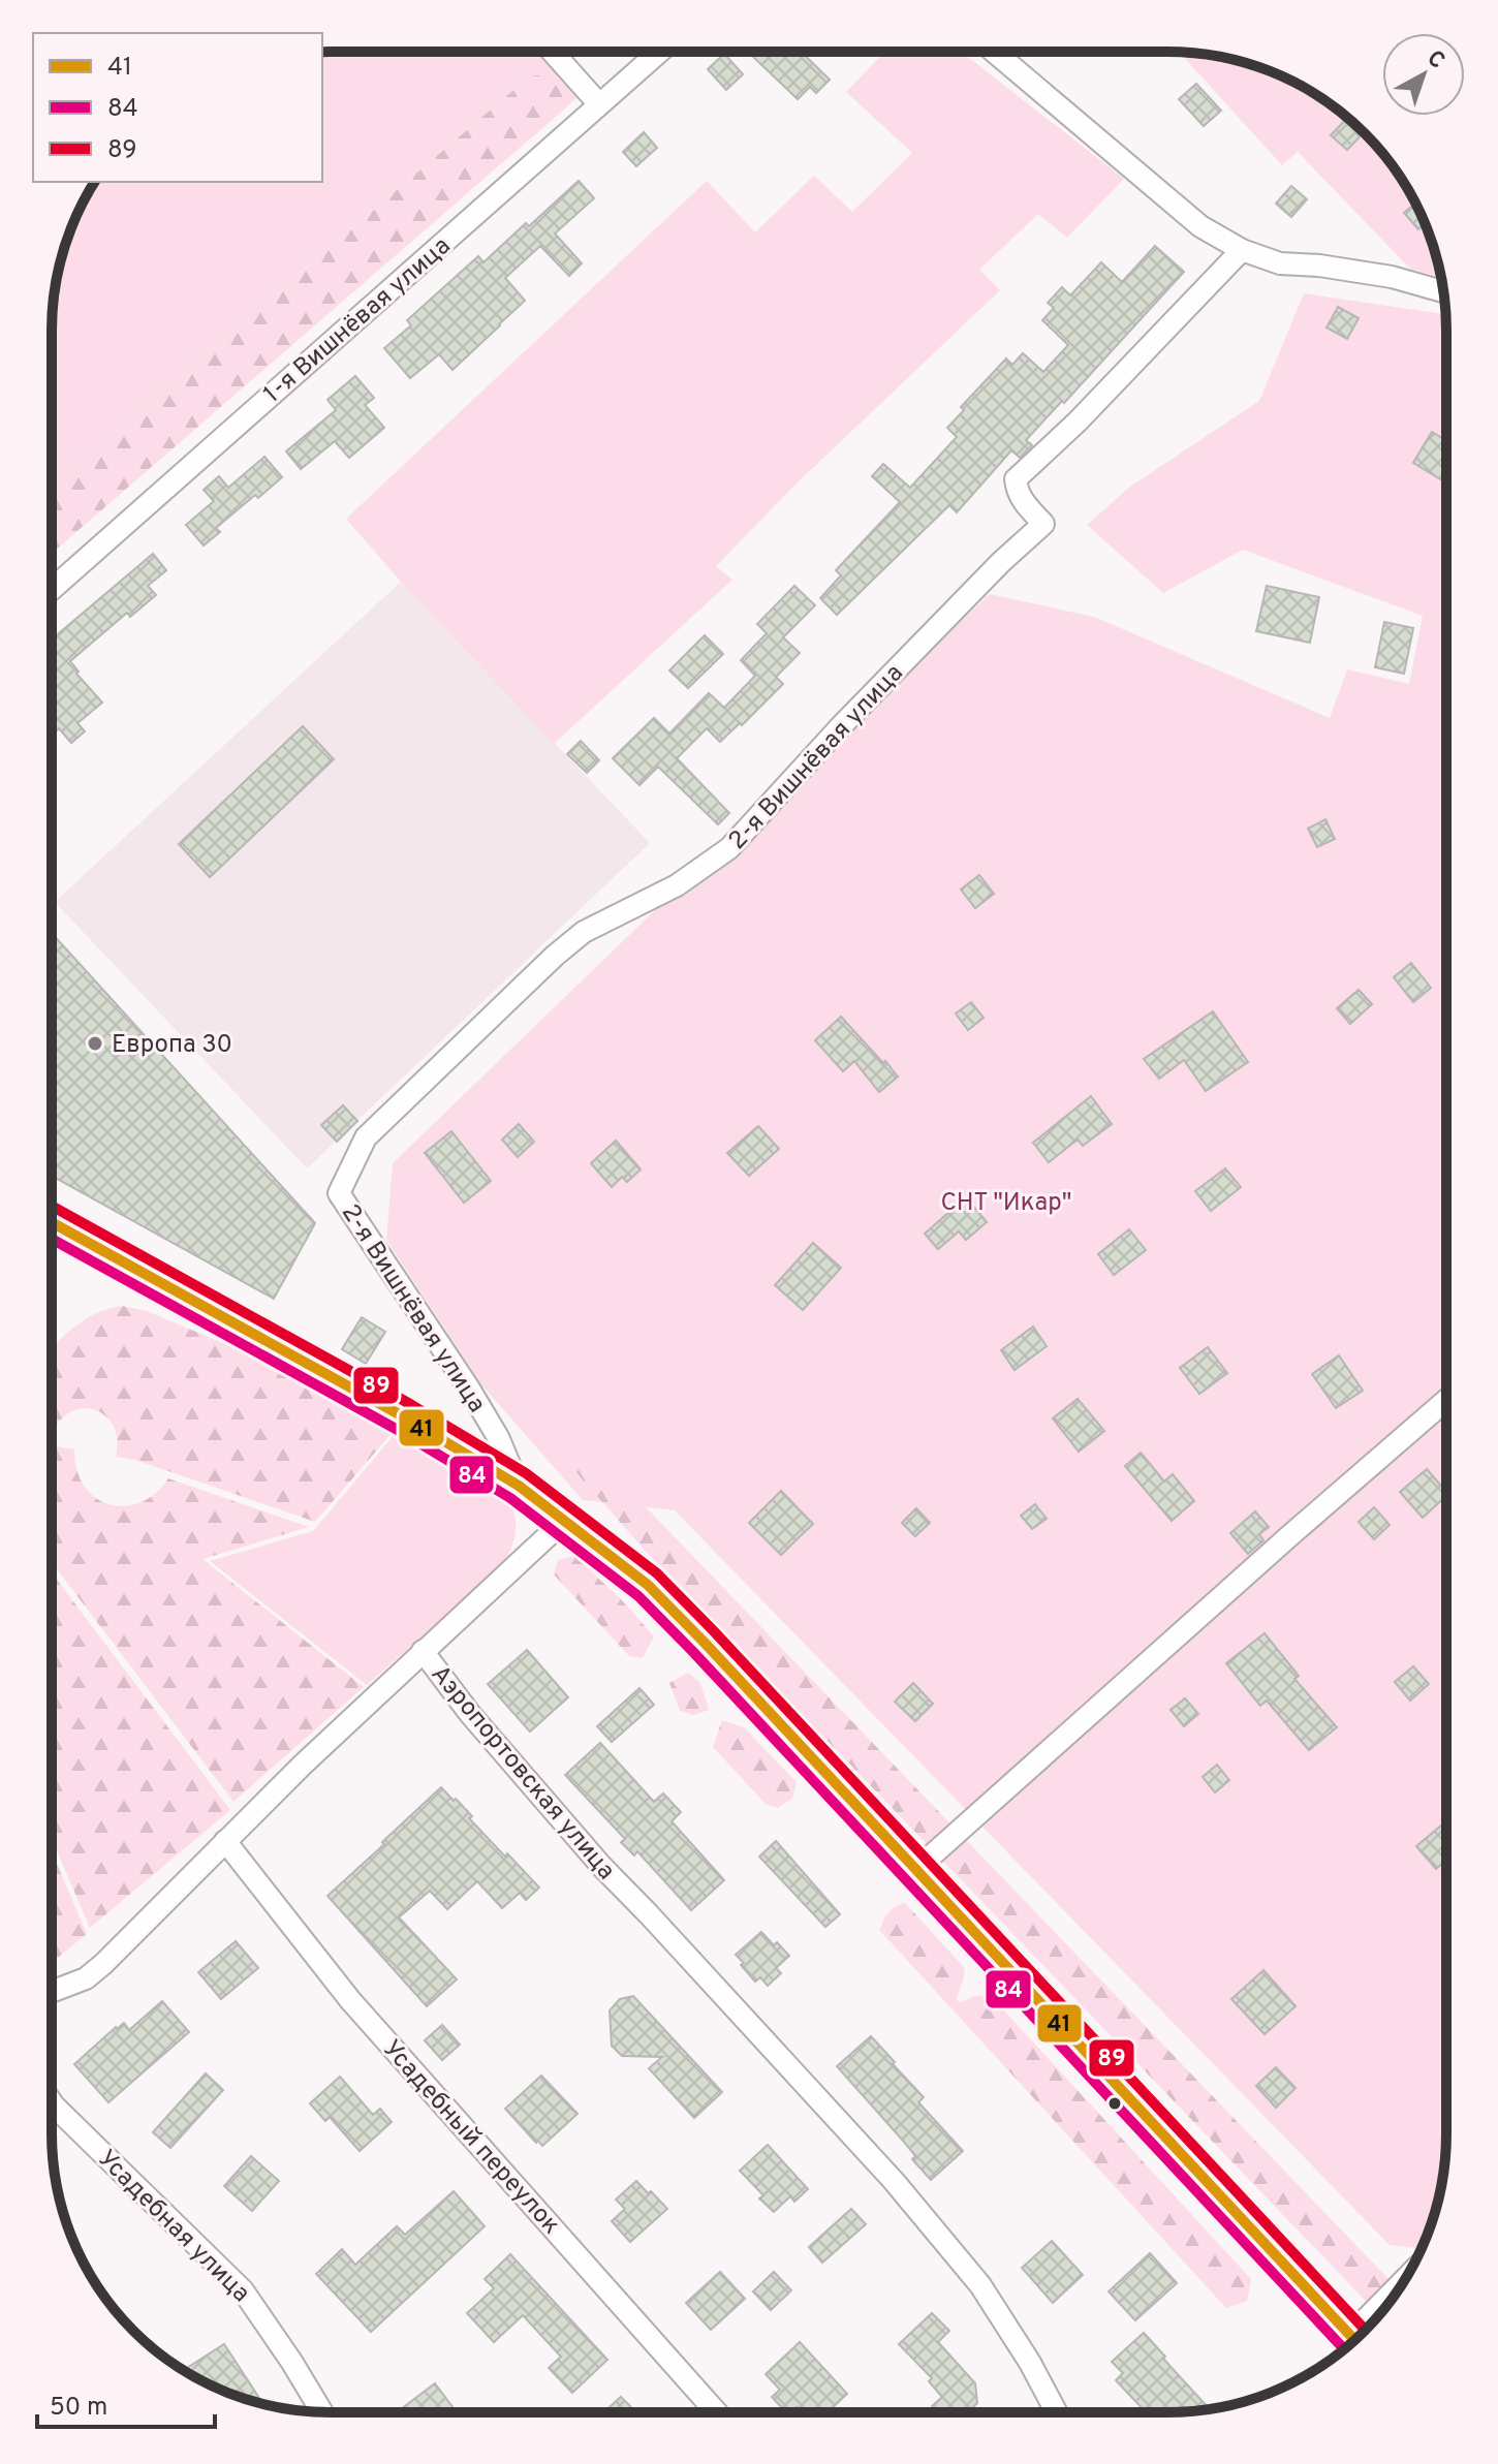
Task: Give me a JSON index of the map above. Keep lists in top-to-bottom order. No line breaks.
{"streets":{"street":["1-я Вишнёвая улица","2-я Вишнёвая улица","Аэропортовская улица","Усадебный переулок","Усадебная улица"]},"parks":["СНТ \"Икар\""],"places":["Европа 30"],"lines":["transit line 89","transit line 41","transit line 84"],"legend":["41","84","89"],"scale_bar":"50 m","north":"top right"}
